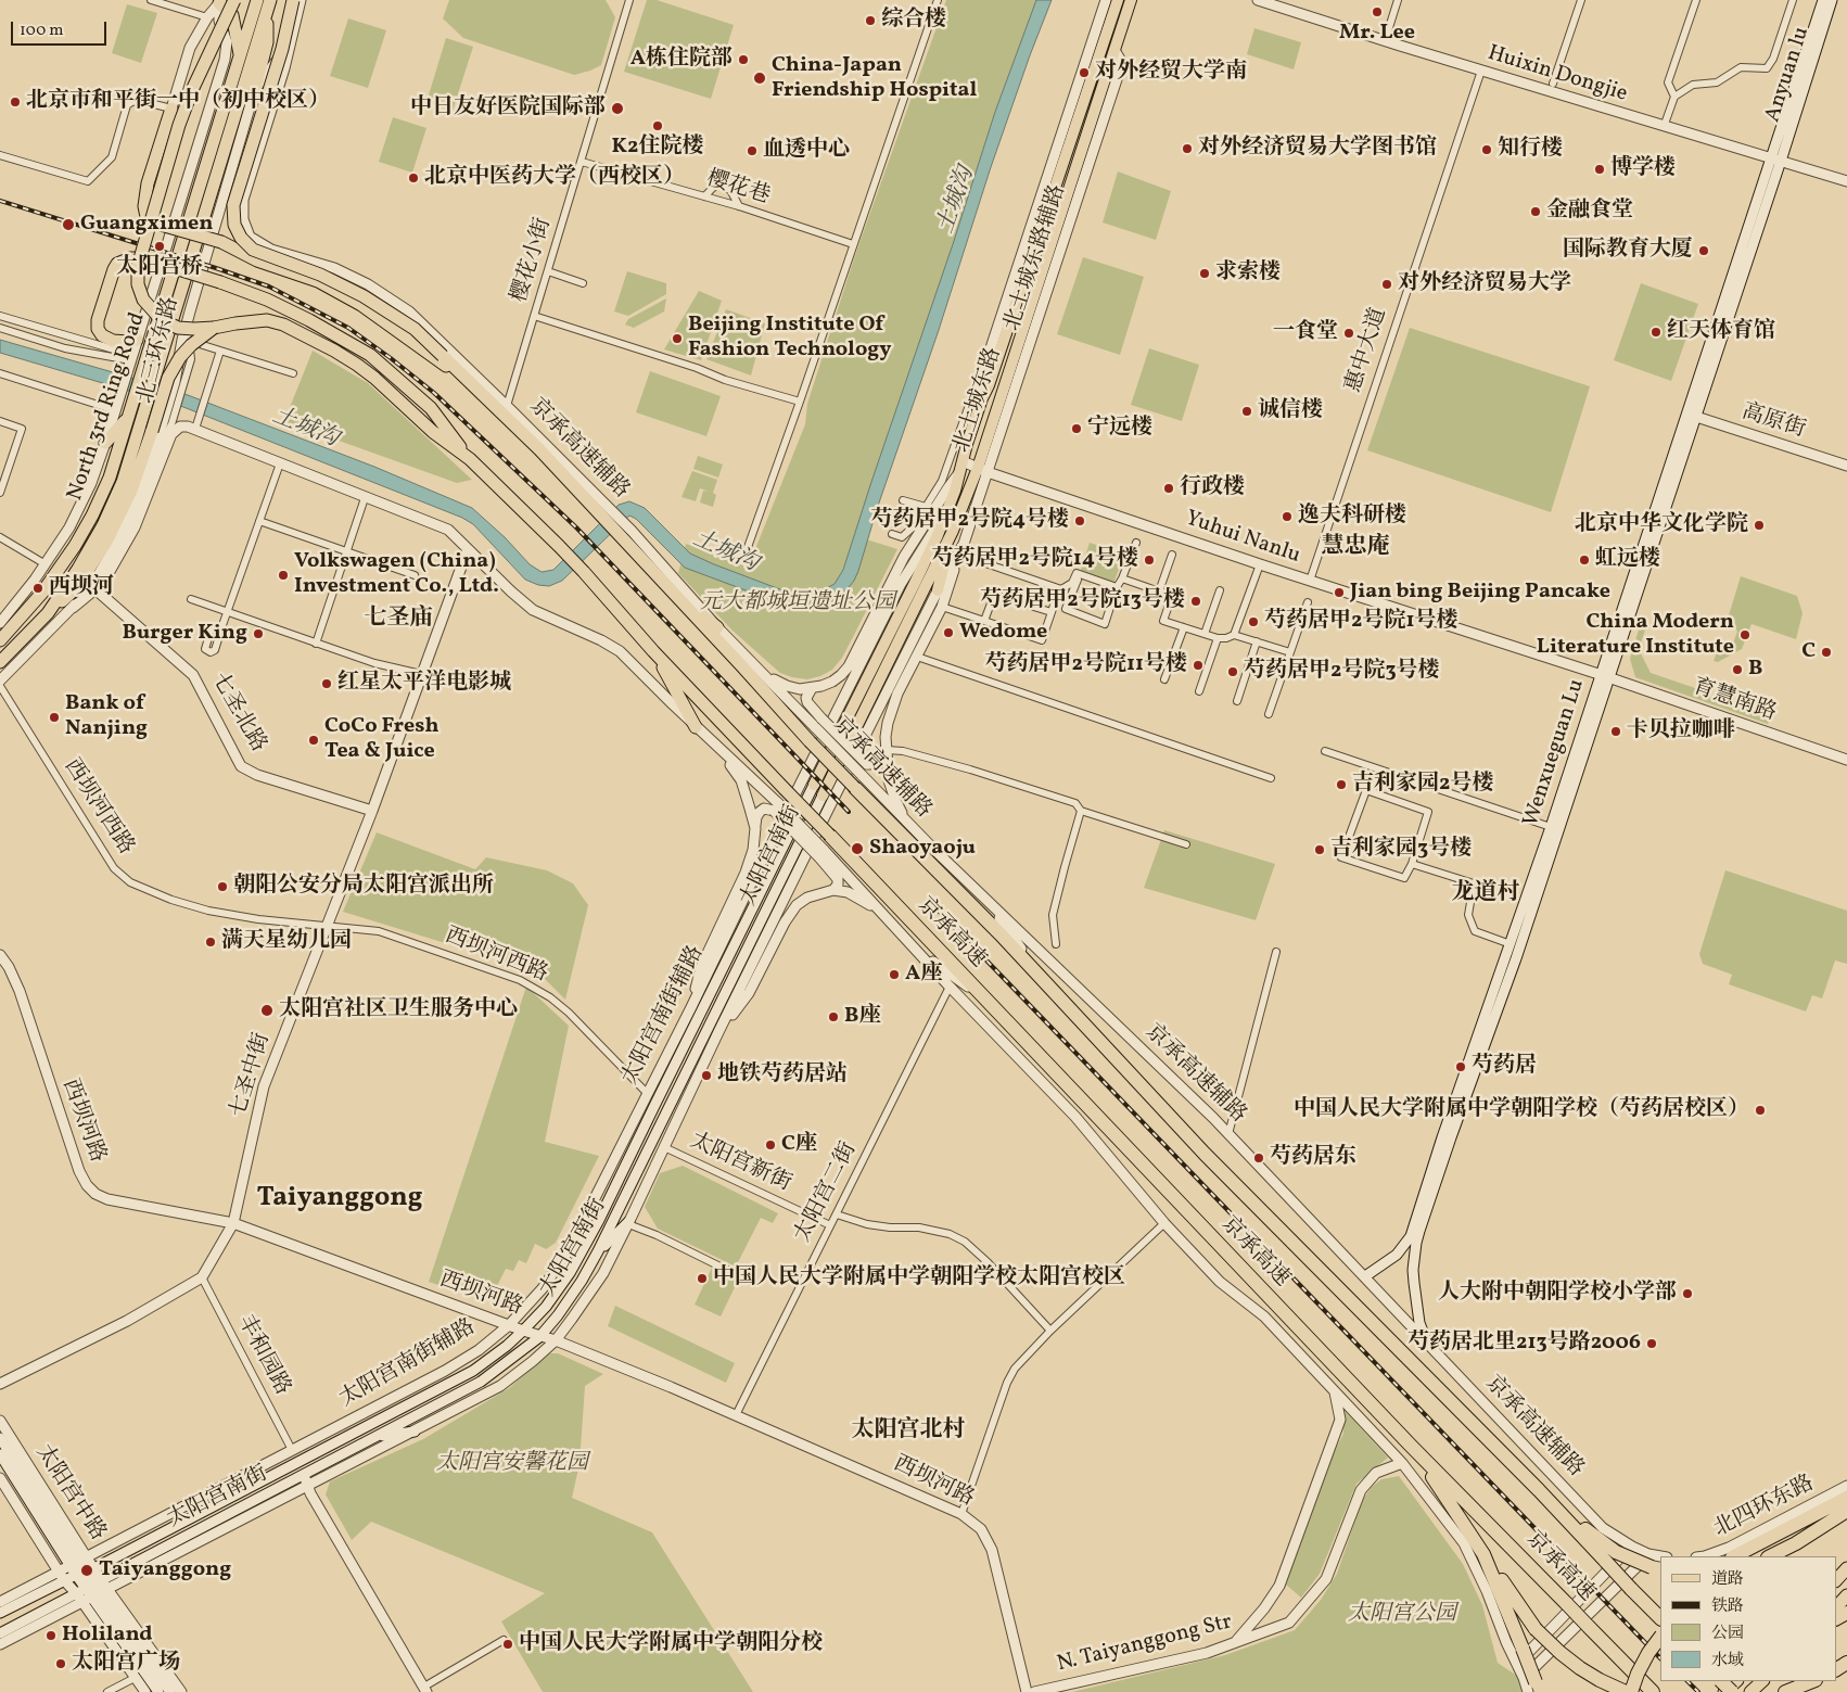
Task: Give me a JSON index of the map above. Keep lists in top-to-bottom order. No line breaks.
{"streets":{"highway":["北三环东路","North 3rd Ring Road","京承高速"],"main road":["北土城东路"],"street":["Huixin Dongjie","Anyuan lu","樱花巷","北土城东路辅路","樱花小街","惠中大道","高原街","京承高速辅路","Yuhui Nanlu","育慧南路","七圣北路","Wenxueguan Lu","西坝河西路","太阳宫南街","太阳宫南街辅路","七圣中街","西坝河路","太阳宫新街","太阳宫二街","丰和园路","太阳宫中路","北四环东路","N. Taiyanggong Str"]},"crossings":[["Huixin Dongjie","Anyuan lu"],["Huixin Dongjie","惠中大道"],["Huixin Dongjie","Wenxueguan Lu"],["Anyuan lu","Wenxueguan Lu"],["樱花巷","樱花小街"],["北土城东路辅路","北土城东路"],["樱花小街","京承高速辅路"],["北三环东路","North 3rd Ring Road"],["北三环东路","京承高速辅路"],["惠中大道","Yuhui Nanlu"],["北土城东路","Yuhui Nanlu"],["北土城东路","太阳宫南街"],["高原街","Wenxueguan Lu"],["京承高速辅路","Wenxueguan Lu"],["Yuhui Nanlu","育慧南路"],["Yuhui Nanlu","Wenxueguan Lu"],["育慧南路","Wenxueguan Lu"],["七圣北路","七圣中街"],["西坝河西路","太阳宫南街辅路"],["西坝河西路","七圣中街"],["太阳宫南街","西坝河路"],["太阳宫南街","太阳宫中路"],["太阳宫南街辅路","西坝河路"],["太阳宫南街辅路","丰和园路"],["太阳宫南街辅路","太阳宫中路"],["七圣中街","西坝河路"],["七圣中街","丰和园路"],["西坝河路","太阳宫二街"],["太阳宫新街","太阳宫二街"]],"districts":["慧忠庵","七圣庙","龙道村","Taiyanggong","太阳宫北村"],"water":["土城沟"],"parks":["元大都城垣遗址公园","太阳宫安馨花园","太阳宫公园"],"places":["Mr. Lee","综合楼","A栋住院部","对外经贸大学南","China-Japan Friendship Hospital","北京市和平街一中（初中校区）","中日友好医院国际部","K2住院楼","对外经济贸易大学图书馆","知行楼","血透中心","博学楼","北京中医药大学（西校区）","金融食堂","Guangximen","太阳宫桥","国际教育大厦","求索楼","对外经济贸易大学","红天体育馆","一食堂","Beijing Institute Of Fashion Technology","诚信楼","宁远楼","行政楼","逸夫科研楼","芍药居甲2号院4号楼","北京中华文化学院","芍药居甲2号院14号楼","虹远楼","Volkswagen (China) Investment Co., Ltd.","西坝河","Jian bing Beijing Pancake","芍药居甲2号院13号楼","芍药居甲2号院1号楼","Wedome","Burger King","China Modern Literature Institute","C","芍药居甲2号院11号楼","B","芍药居甲2号院3号楼","红星太平洋电影城","Bank of Nanjing","卡贝拉咖啡","CoCo Fresh Tea & Juice","吉利家园2号楼","Shaoyaoju","吉利家园3号楼","朝阳公安分局太阳宫派出所","满天星幼儿园","A座","太阳宫社区卫生服务中心","B座","芍药居","地铁芍药居站","中国人民大学附属中学朝阳学校（芍药居校区）","C座","芍药居东","中国人民大学附属中学朝阳学校太阳宫校区","人大附中朝阳学校小学部","芍药居北里213号路2006","Taiyanggong","Holiland","中国人民大学附属中学朝阳分校","太阳宫广场"],"legend":["道路","铁路","公园","水域"],"scale_bar":"100 m"}
